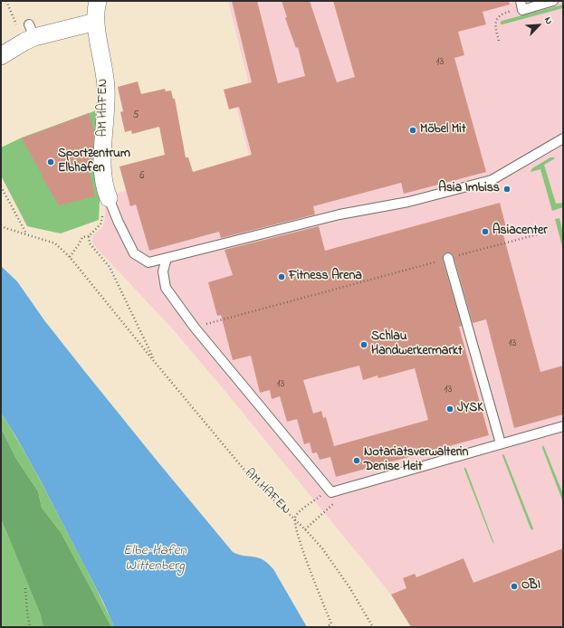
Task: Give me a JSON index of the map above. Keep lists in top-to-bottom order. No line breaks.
{"streets":{"street":["AM HAFEN"]},"water":["Elbe-Hafen Wittenberg"],"places":["Möbel Mit","Sportzentrum Elbhafen","Asia Imbiss","Asiacenter","Fitness Arena","Schlau Handwerkermarkt","JYSK","Notariatsverwalterin Denise Heit","OBI"],"house_numbers":["13","5","6","13","13","13"],"north":"top right"}
